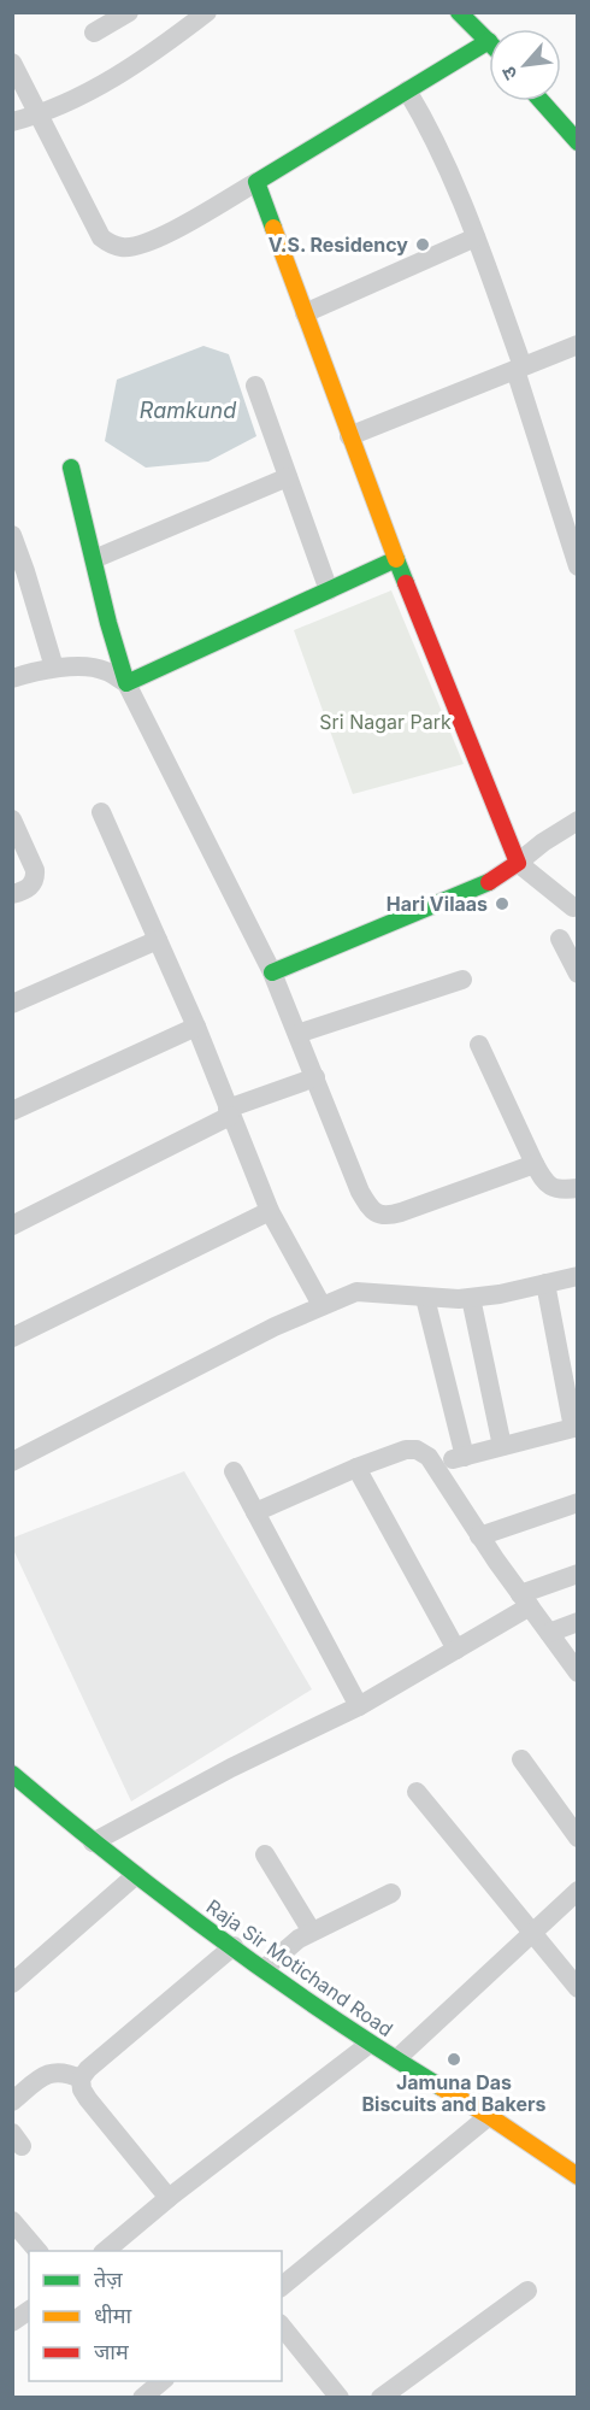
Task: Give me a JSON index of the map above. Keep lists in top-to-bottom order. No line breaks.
{"streets":{"street":["Raja Sir Motichand Road"]},"water":["Ramkund"],"parks":["Sri Nagar Park"],"places":["V.S. Residency","Hari Vilaas","Jamuna Das Biscuits and Bakers"],"legend":["तेज़","धीमा","जाम"],"north":"bottom left"}
